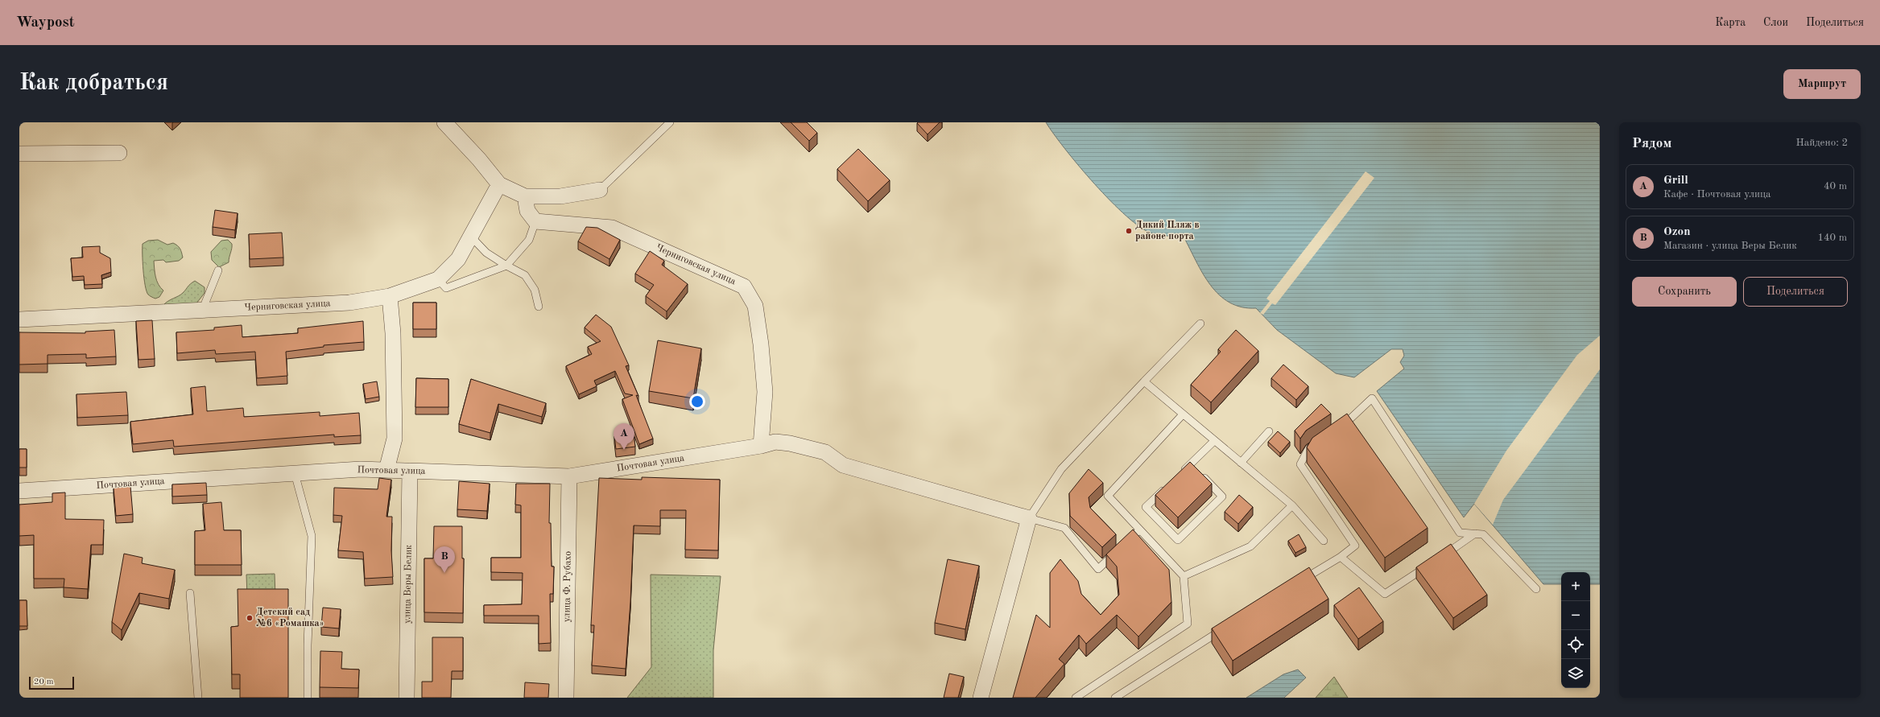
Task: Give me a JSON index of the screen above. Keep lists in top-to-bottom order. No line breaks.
{"streets":{"street":["Черниговская улица","Почтовая улица","улица Веры Белик","улица Ф. Рубахо"]},"crossings":[["Черниговская улица","Почтовая улица"],["Почтовая улица","улица Веры Белик"],["Почтовая улица","улица Ф. Рубахо"]],"places":["Дикий Пляж в районе порта","Детский сад №6 «Ромашка»"],"scale_bar":"20 m","page":{"header":"Waypost","nav":["Карта","Слои","Поделиться"],"buttons":["Маршрут",["Сохранить","Поделиться"]],"title":"Как добраться","heading":["Рядом","Найдено: 2"],"list":[{"mark":"A","name":"Grill","note":"Кафе · Почтовая улица","value":"40 m"},{"mark":"B","name":"Ozon","note":"Магазин · улица Веры Белик","value":"140 m"}],"pins":["A","B"],"map_buttons":["+","−"],"scale":"20 m"}}
